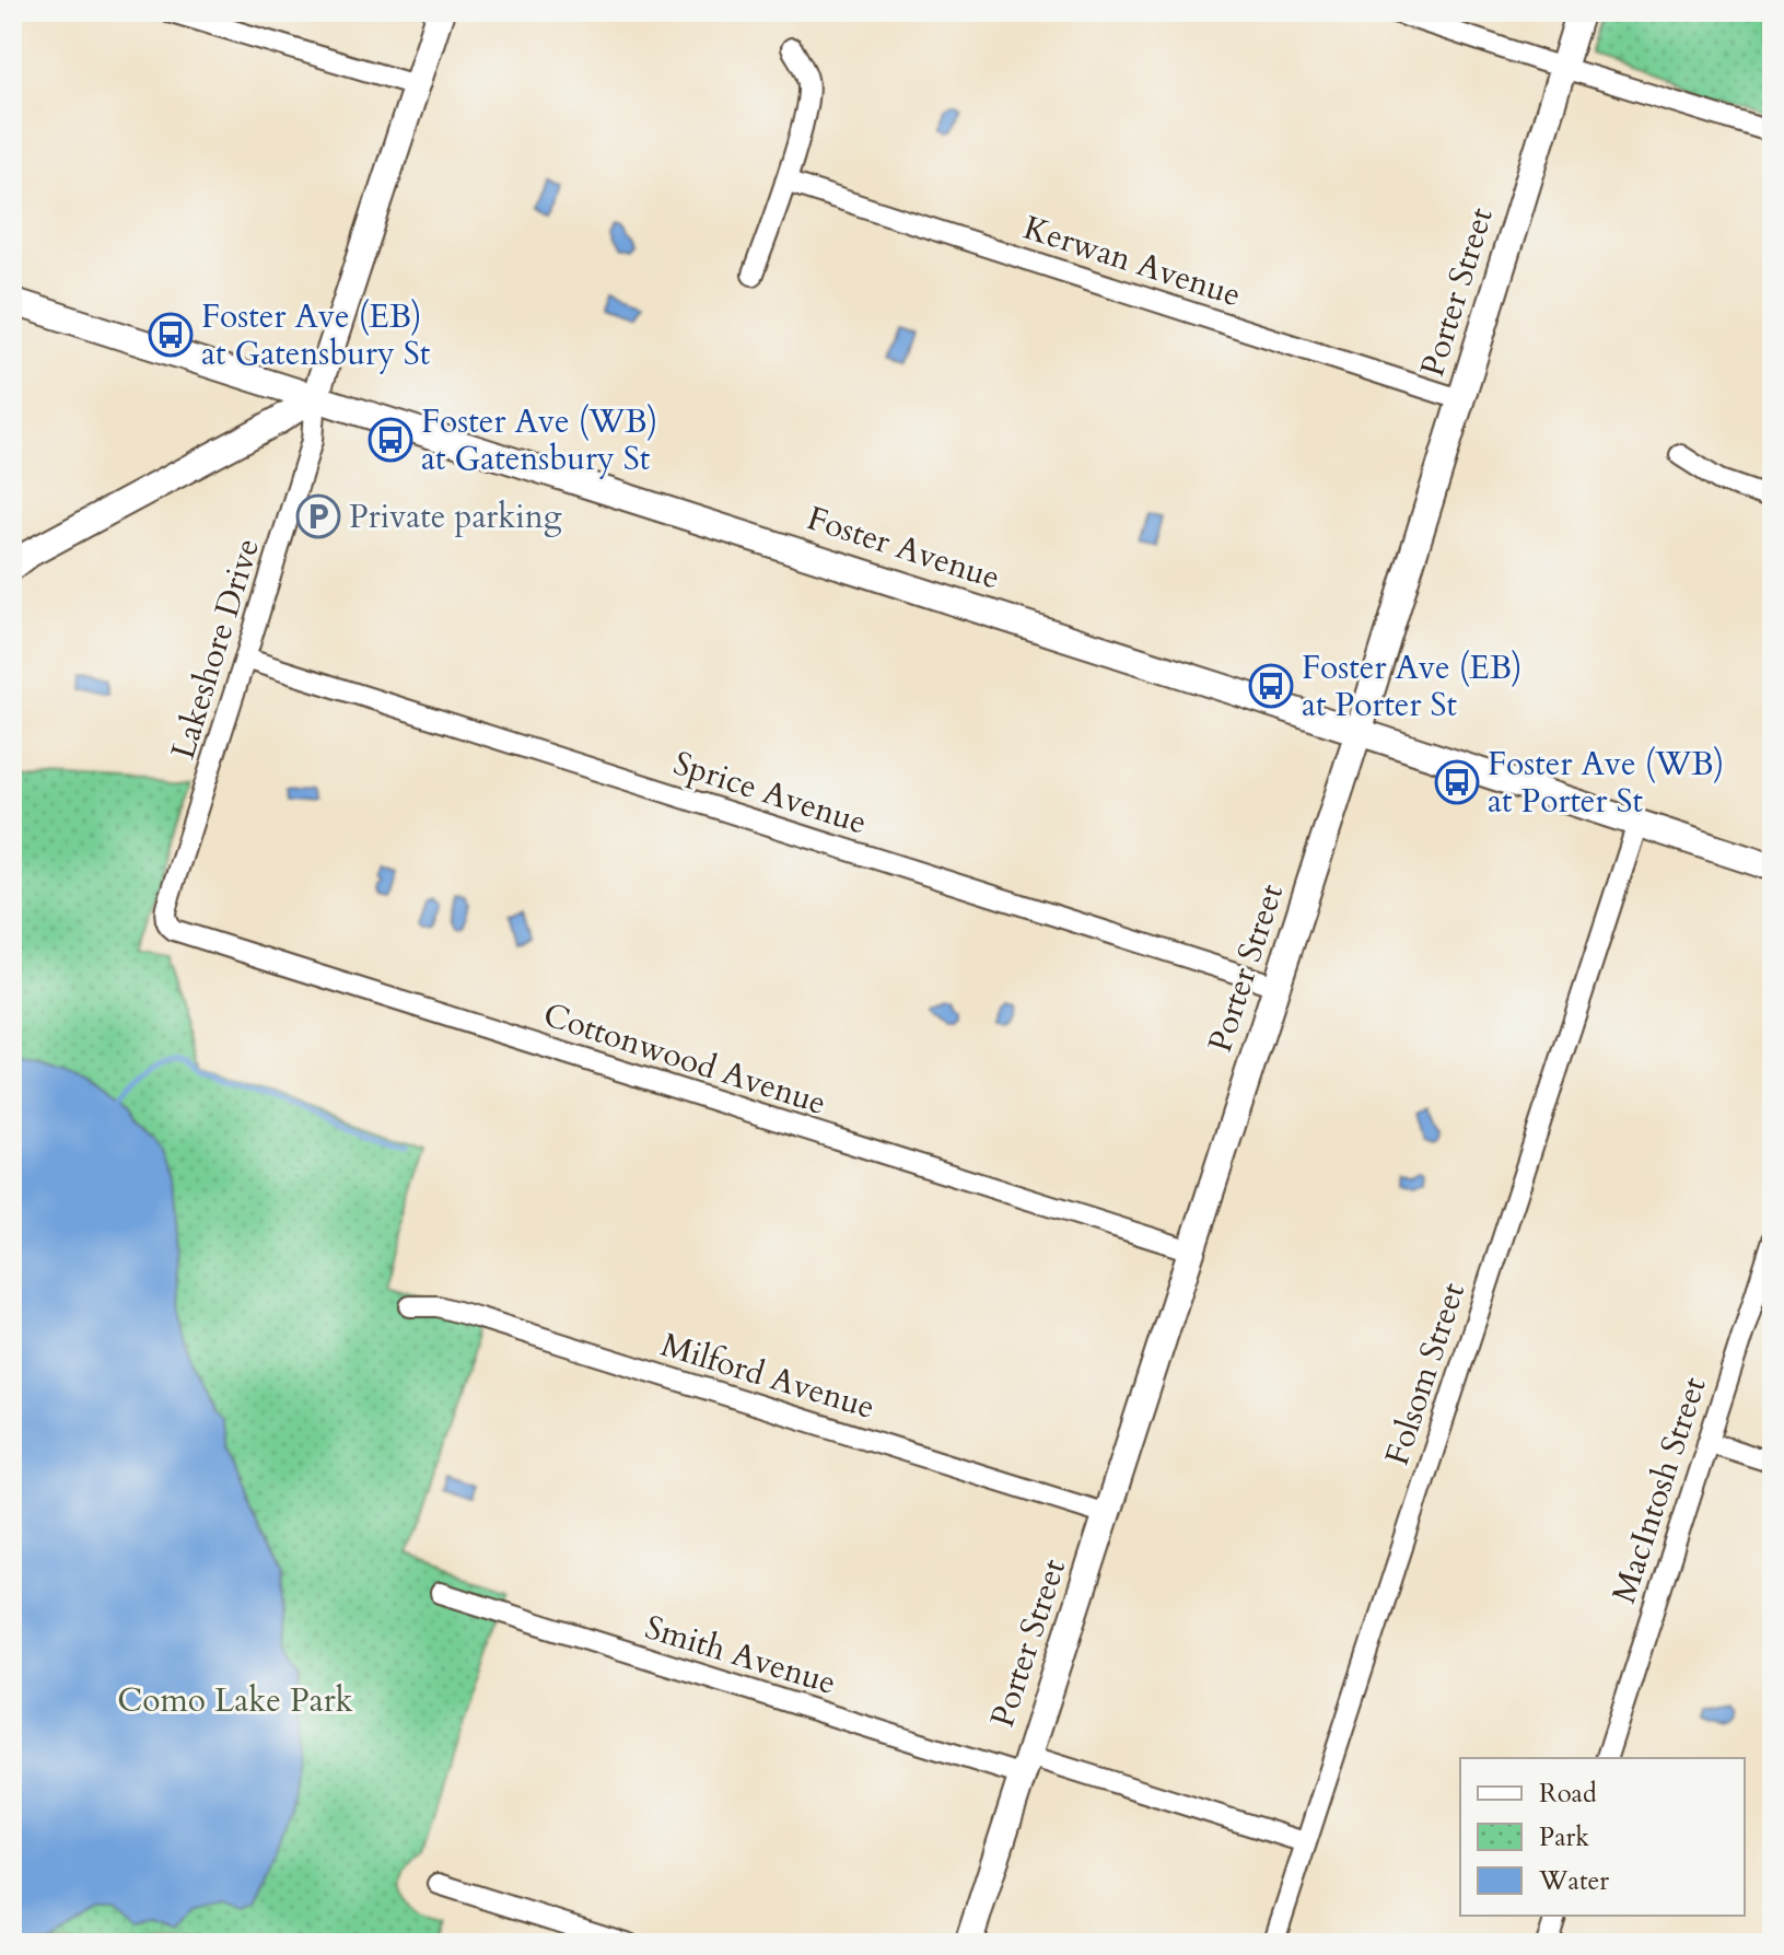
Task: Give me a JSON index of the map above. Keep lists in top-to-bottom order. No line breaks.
{"streets":{"street":["Kerwan Avenue","Porter Street","Foster Avenue","Lakeshore Drive","Sprice Avenue","Cottonwood Avenue","Folsom Street","Milford Avenue","MacIntosh Street","Smith Avenue"]},"crossings":[["Kerwan Avenue","Porter Street"],["Porter Street","Foster Avenue"],["Porter Street","Sprice Avenue"],["Porter Street","Cottonwood Avenue"],["Porter Street","Milford Avenue"],["Porter Street","Smith Avenue"],["Foster Avenue","Lakeshore Drive"],["Foster Avenue","Folsom Street"],["Lakeshore Drive","Sprice Avenue"],["Lakeshore Drive","Cottonwood Avenue"],["Folsom Street","Smith Avenue"]],"parks":["Como Lake Park"],"places":{"bus stop":["Foster Ave (EB) at Gatensbury St","Foster Ave (WB) at Gatensbury St","Foster Ave (EB) at Porter St","Foster Ave (WB) at Porter St"],"parking":["Private parking"]},"legend":["Road","Park","Water"]}
